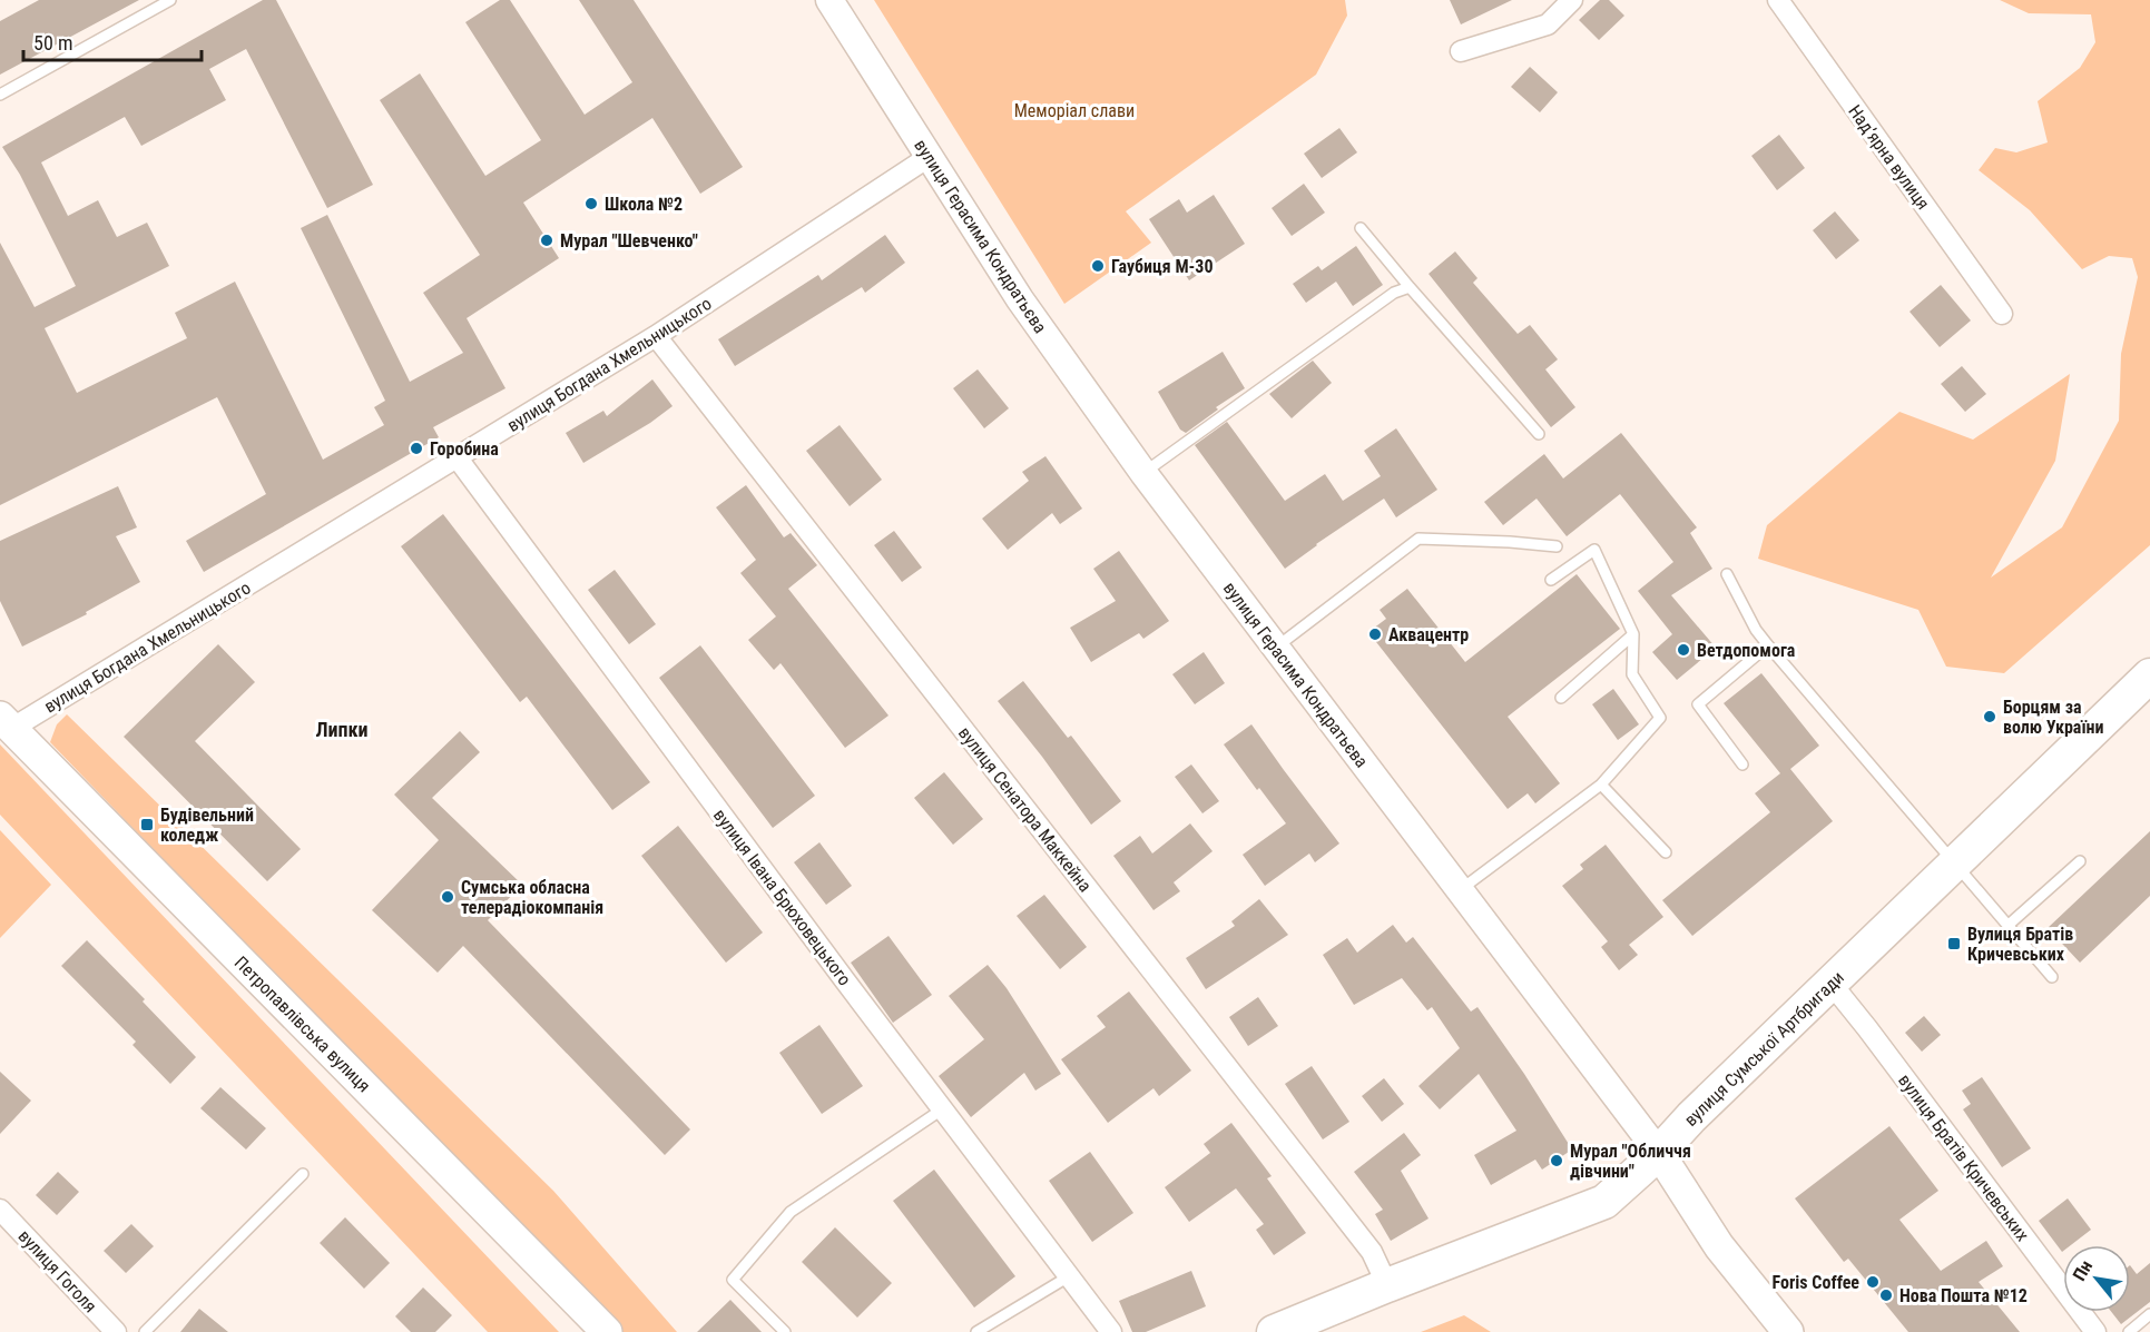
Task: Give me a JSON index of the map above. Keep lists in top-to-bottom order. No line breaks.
{"streets":{"main road":["вулиця Герасима Кондратьєва","Петропавлівська вулиця","вулиця Сумської Артбригади"],"street":["Надʼярна вулиця","вулиця Богдана Хмельницького","вулиця Сенатора Маккейна","вулиця Івана Брюховецького","вулиця Братів Кричевських","вулиця Гоголя"]},"crossings":[["вулиця Герасима Кондратьєва","вулиця Богдана Хмельницького"],["вулиця Герасима Кондратьєва","вулиця Сумської Артбригади"],["вулиця Богдана Хмельницького","вулиця Сенатора Маккейна"],["вулиця Богдана Хмельницького","вулиця Івана Брюховецького"],["вулиця Богдана Хмельницького","Петропавлівська вулиця"],["вулиця Сенатора Маккейна","вулиця Сумської Артбригади"],["вулиця Сумської Артбригади","вулиця Братів Кричевських"]],"districts":["Липки"],"parks":["Меморіал слави"],"places":{"other":["Школа №2","Мурал \"Шевченко\"","Гаубиця М-30","Горобина","Аквацентр","Ветдопомога","Борцям за волю України","Сумська обласна телерадіокомпанія","Мурал \"Обличчя дівчини\"","Foris Coffee","Нова Пошта №12"],"transit":["Будівельний коледж","Вулиця Братів Кричевських"]},"scale_bar":"50 m","north":"top left"}
